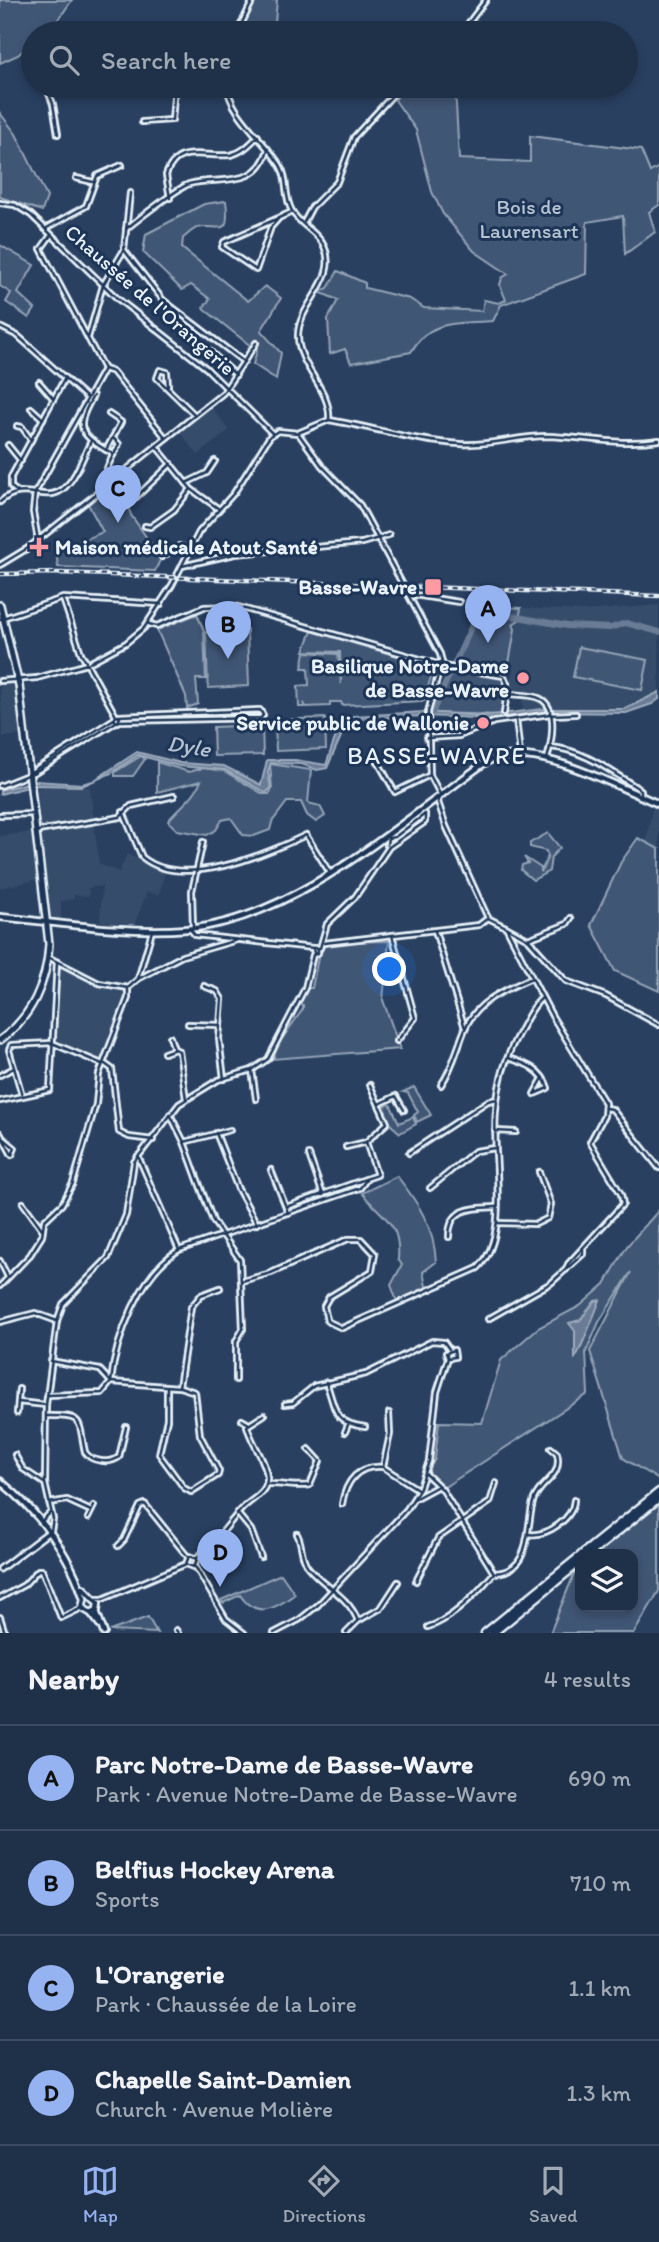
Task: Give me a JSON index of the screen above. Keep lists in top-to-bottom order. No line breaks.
{"streets":{"street":["Chaussée de l'Orangerie"]},"districts":["BASSE-WAVRE"],"water":["Dyle"],"parks":["Bois de Laurensart"],"places":{"health":["Maison médicale Atout Santé"],"transit":["Basse-Wavre"],"other":["Basilique Notre-Dame de Basse-Wavre","Service public de Wallonie"]},"page":{"search":"Search here","pins":["C","A","B","D"],"heading":["Nearby","4 results"],"list":[{"mark":"A","name":"Parc Notre-Dame de Basse-Wavre","note":"Park · Avenue Notre-Dame de Basse-Wavre","value":"690 m"},{"mark":"B","name":"Belfius Hockey Arena","note":"Sports","value":"710 m"},{"mark":"C","name":"L'Orangerie","note":"Park · Chaussée de la Loire","value":"1.1 km"},{"mark":"D","name":"Chapelle Saint-Damien","note":"Church · Avenue Molière","value":"1.3 km"}],"nav":["Map","Directions","Saved"]}}
